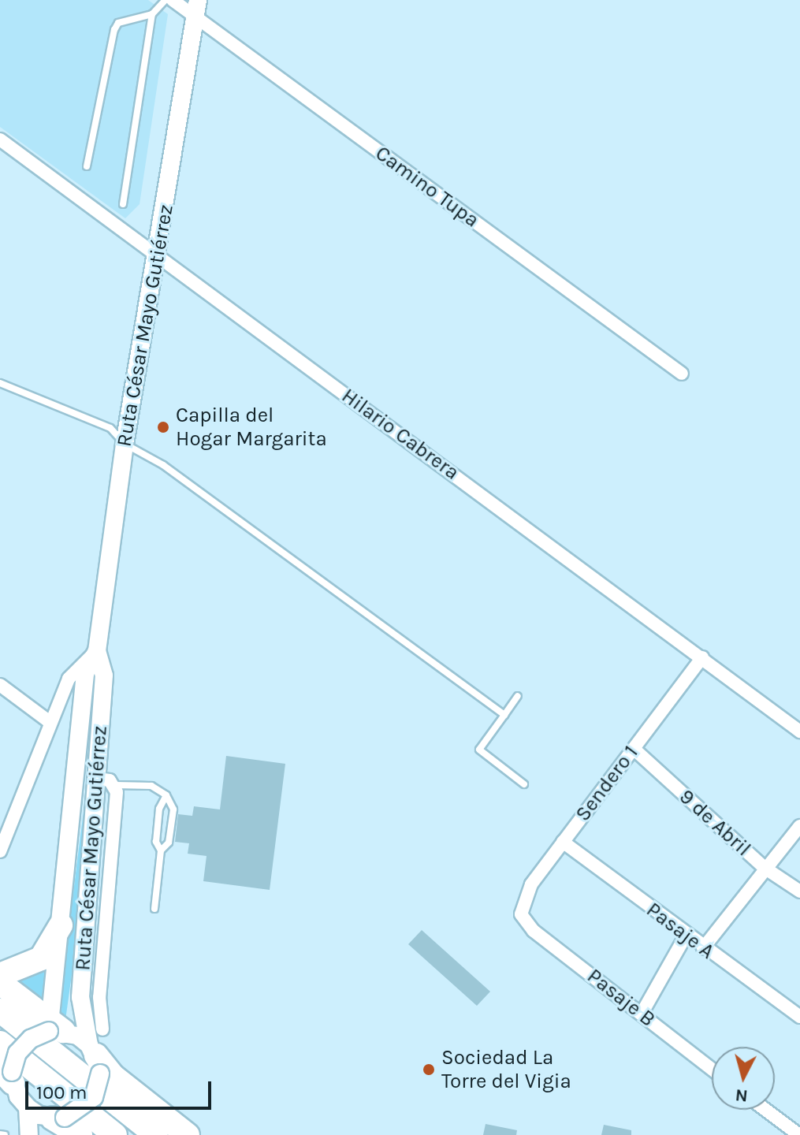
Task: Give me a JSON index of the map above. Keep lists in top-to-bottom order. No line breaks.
{"streets":{"main road":["Ruta César Mayo Gutiérrez"],"street":["Camino Tupa","Hilario Cabrera","Sendero 1","9 de Abril","Pasaje A","Pasaje B"]},"crossings":[["Camino Tupa","Ruta César Mayo Gutiérrez"],["Ruta César Mayo Gutiérrez","Hilario Cabrera"],["Hilario Cabrera","Sendero 1"],["Sendero 1","9 de Abril"],["Sendero 1","Pasaje A"],["Sendero 1","Pasaje B"]],"places":["Capilla del Hogar Margarita","Sociedad La Torre del Vigia"],"scale_bar":"100 m","north":"bottom"}
